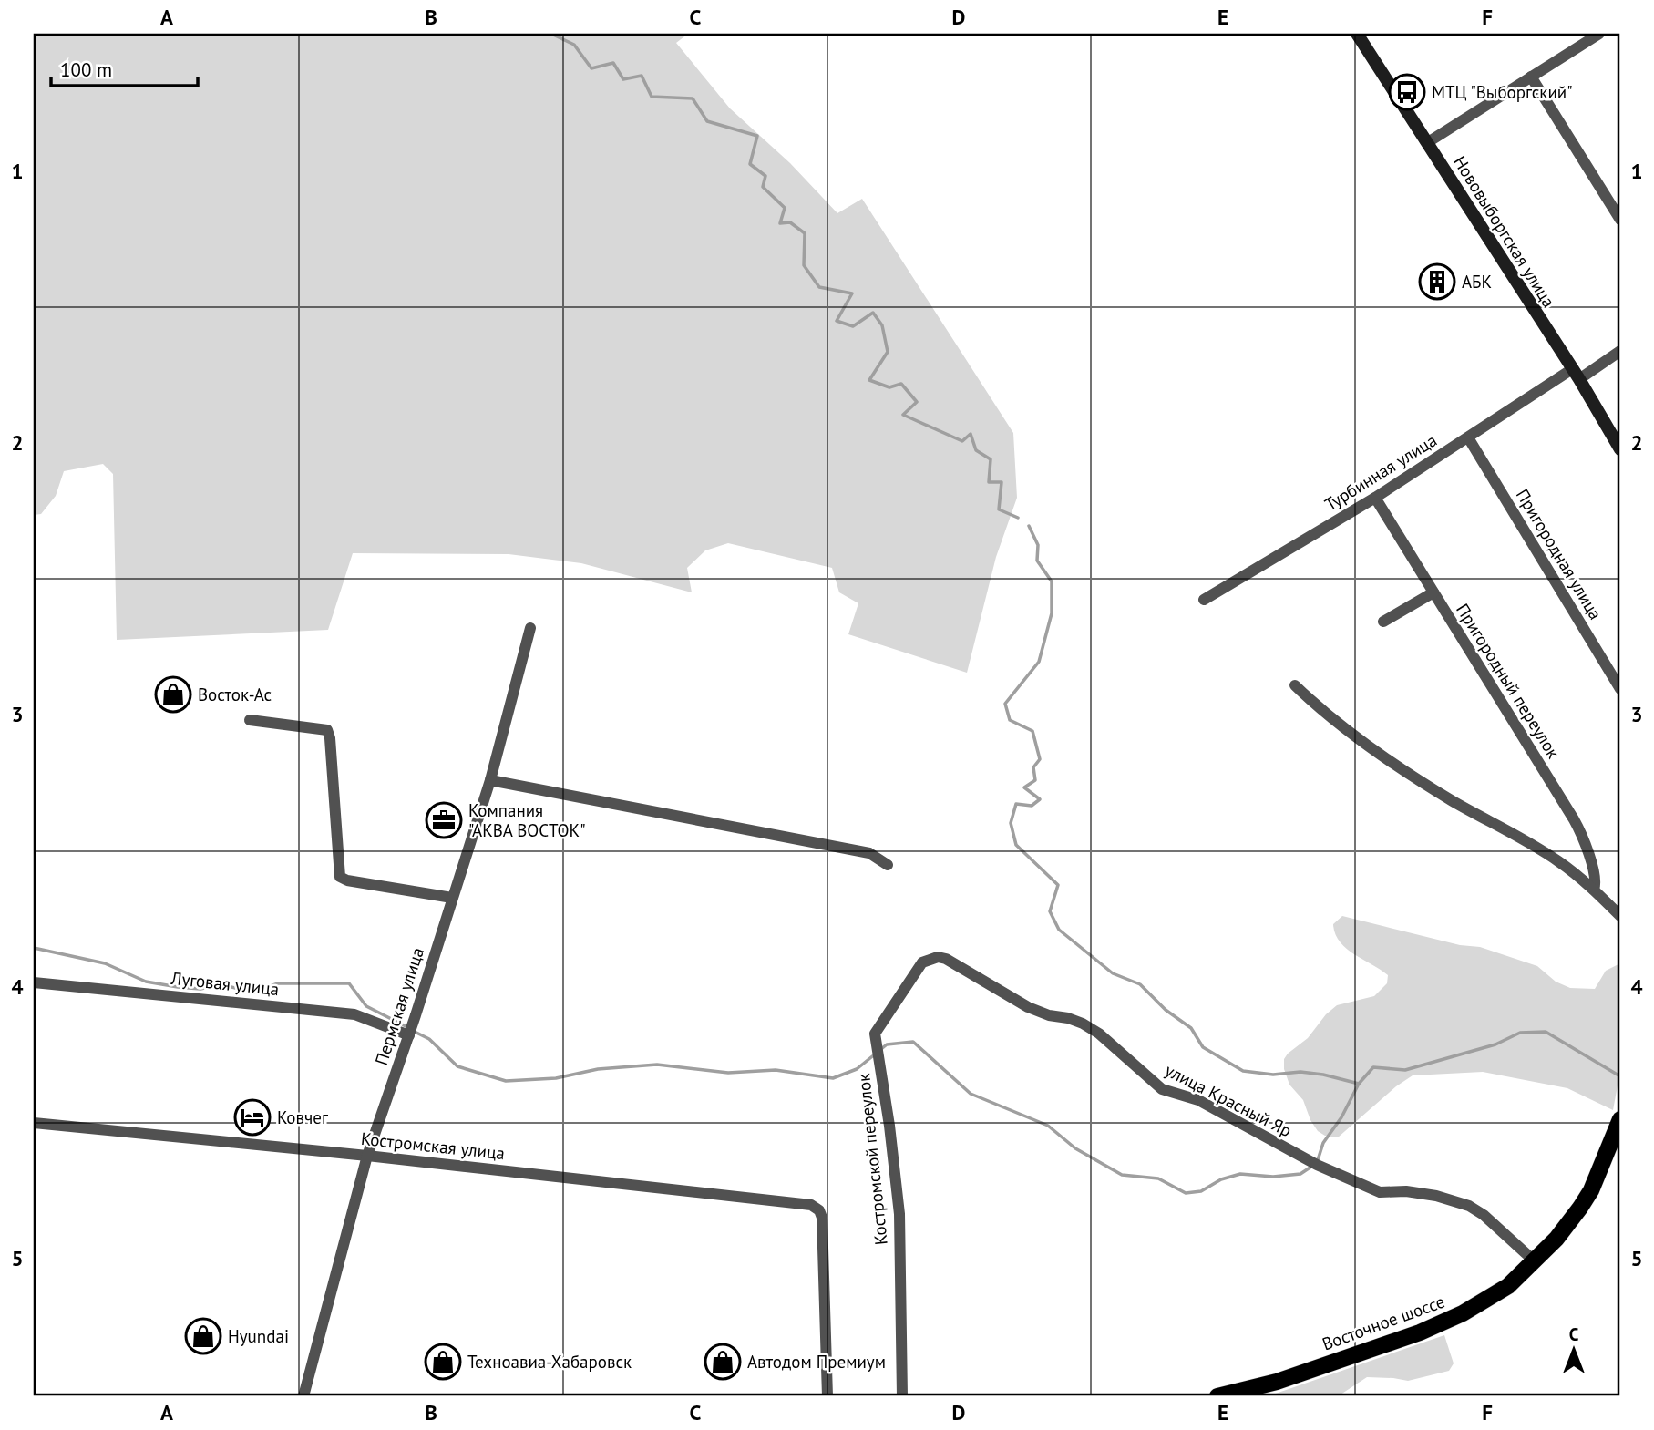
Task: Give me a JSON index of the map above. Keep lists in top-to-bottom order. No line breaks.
{"streets":{"main road":["Восточное шоссе"],"street":["Нововыборгская улица","Турбинная улица","Пригородная улица","Пригородный переулок","Луговая улица","Пермская улица","улица Красный Яр","Костромская улица","Костромской переулок"]},"crossings":[["Нововыборгская улица","Турбинная улица"],["Турбинная улица","Пригородная улица"],["Турбинная улица","Пригородный переулок"],["Луговая улица","Пермская улица"],["Пермская улица","Костромская улица"],["улица Красный Яр","Костромской переулок"],["улица Красный Яр","Восточное шоссе"]],"places":{"bus stop":["МТЦ \"Выборгский\""],"building":["АБК"],"shop":["Восток-Ас","Hyundai","Техноавиа-Хабаровск","Автодом Премиум"],"office":["Компания \"АКВА ВОСТОК\""],"hotel":["Ковчег"]},"scale_bar":"100 m","north":"top","grid":{"columns":["A","B","C","D","E","F"],"rows":["1","2","3","4","5"]}}
